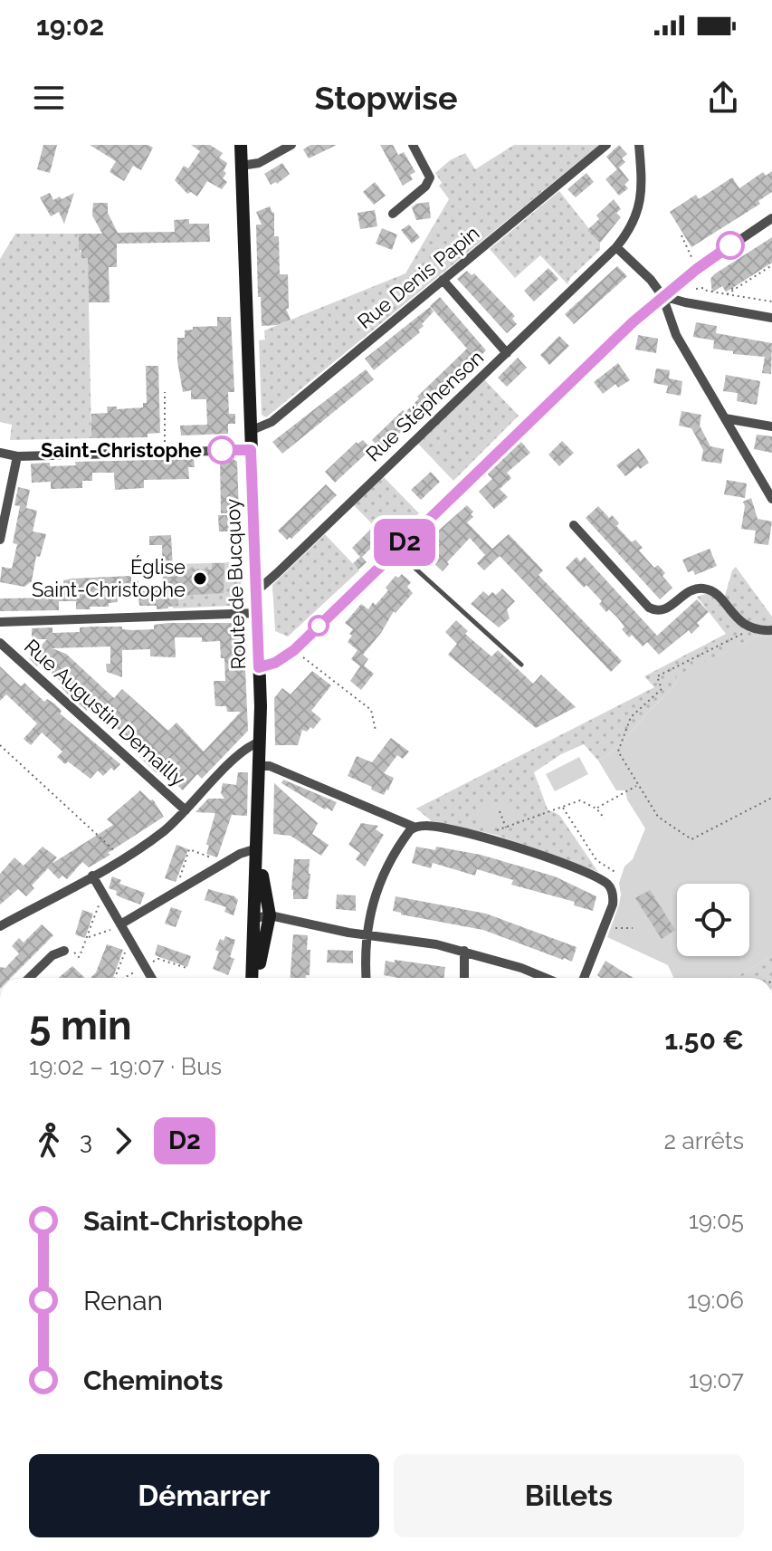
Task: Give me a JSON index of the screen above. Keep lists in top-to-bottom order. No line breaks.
{"streets":{"main road":["Route de Bucquoy"],"street":["Rue Denis Papin","Rue Stéphenson","Rue Augustin Demailly"]},"crossings":[["Rue Denis Papin","Route de Bucquoy"],["Rue Stéphenson","Route de Bucquoy"]],"places":["Saint-Christophe","Église Saint-Christophe"],"lines":["bus line D2"],"page":{"status":"19:02","header":"Stopwise","on_map":"D2","heading":["5 min","19:02 – 19:07 · Bus","1.50 €"],"legs":["3","D2","2 arrêts"],"list":[{"name":"Saint-Christophe","value":"19:05"},{"name":"Renan","value":"19:06"},{"name":"Cheminots","value":"19:07"}],"buttons":["Démarrer","Billets"]}}
